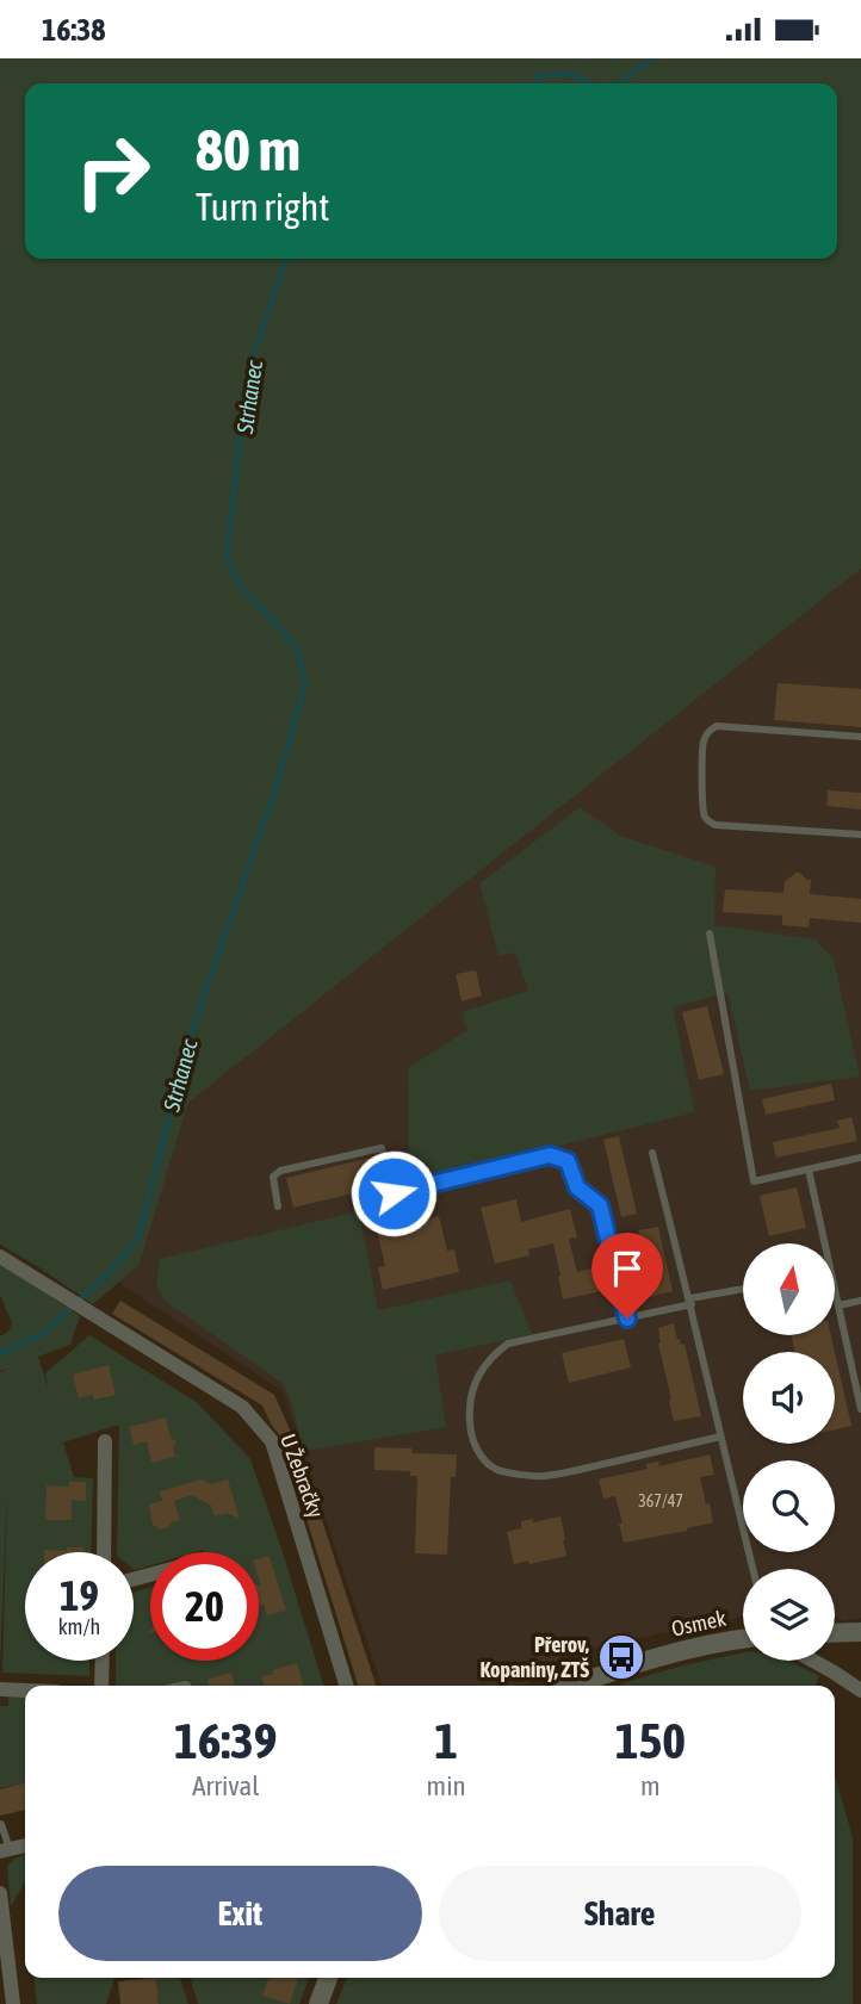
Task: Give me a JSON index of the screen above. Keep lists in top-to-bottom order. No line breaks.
{"streets":{"street":["U Žebračky","Osmek"]},"water":["Strhanec"],"places":{"bus stop":["Přerov, Kopaniny, ZTŠ"]},"house_numbers":["367/47"],"north":"top","page":{"status":"16:38","turn":["80 m","Turn right"],"speed":"19 km/h","limit":"20","eta":["16:39","Arrival","1","min","150","m"],"buttons":["Exit","Share"]}}
